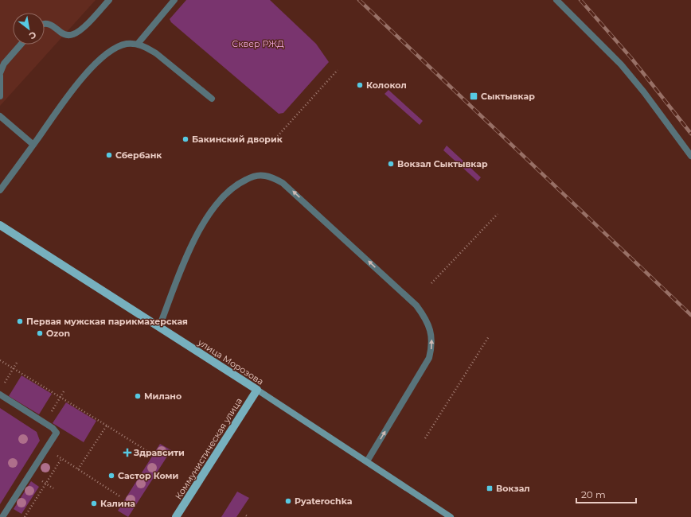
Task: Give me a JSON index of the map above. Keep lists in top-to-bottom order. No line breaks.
{"streets":{"main road":["улица Морозова","Коммунистическая улица"]},"crossings":[["улица Морозова","Коммунистическая улица"]],"parks":["Сквер РЖД"],"places":{"other":["Колокол","Бакинский дворик","Сбербанк","Вокзал Сыктывкар","Первая мужская парикмахерская","Ozon","Милано","Састор Коми","Pyaterochka","Калина"],"transit":["Сыктывкар","Вокзал"],"health":["Здравсити"]},"scale_bar":"20 m","north":"bottom right"}
